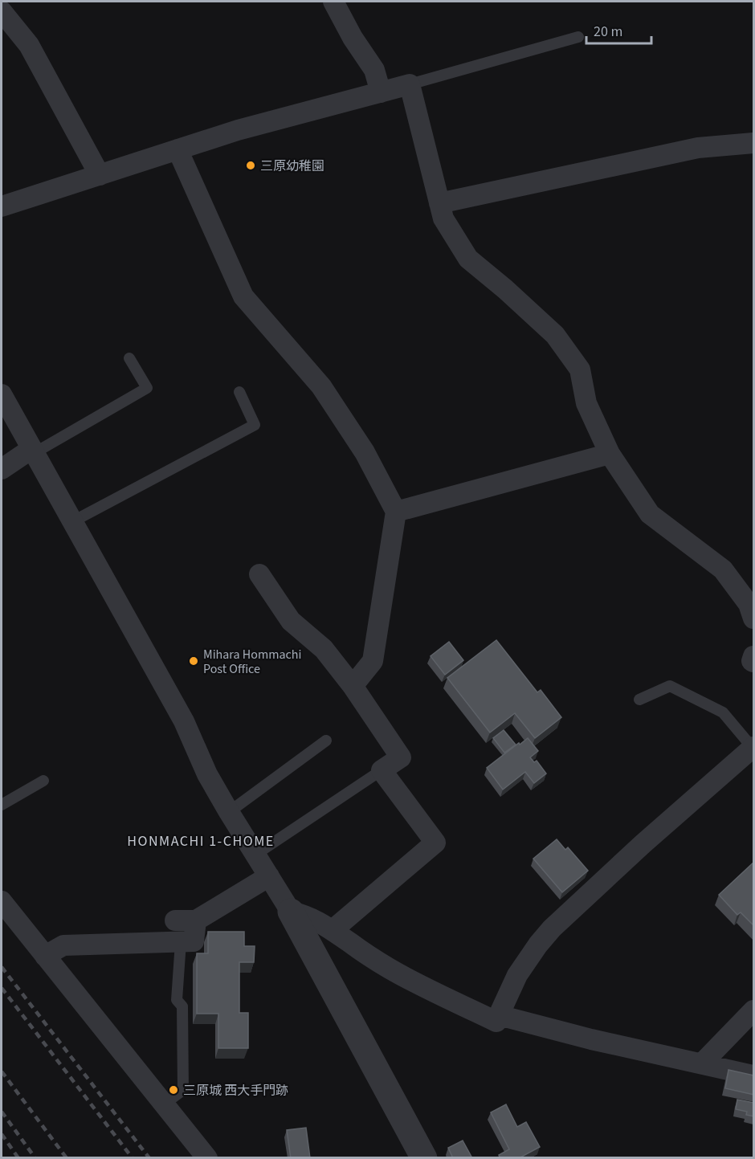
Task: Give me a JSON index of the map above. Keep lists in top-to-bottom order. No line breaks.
{"districts":["HONMACHI 1-CHOME"],"places":["三原幼稚園","Mihara Hommachi Post Office","三原城 西大手門跡"],"scale_bar":"20 m"}
